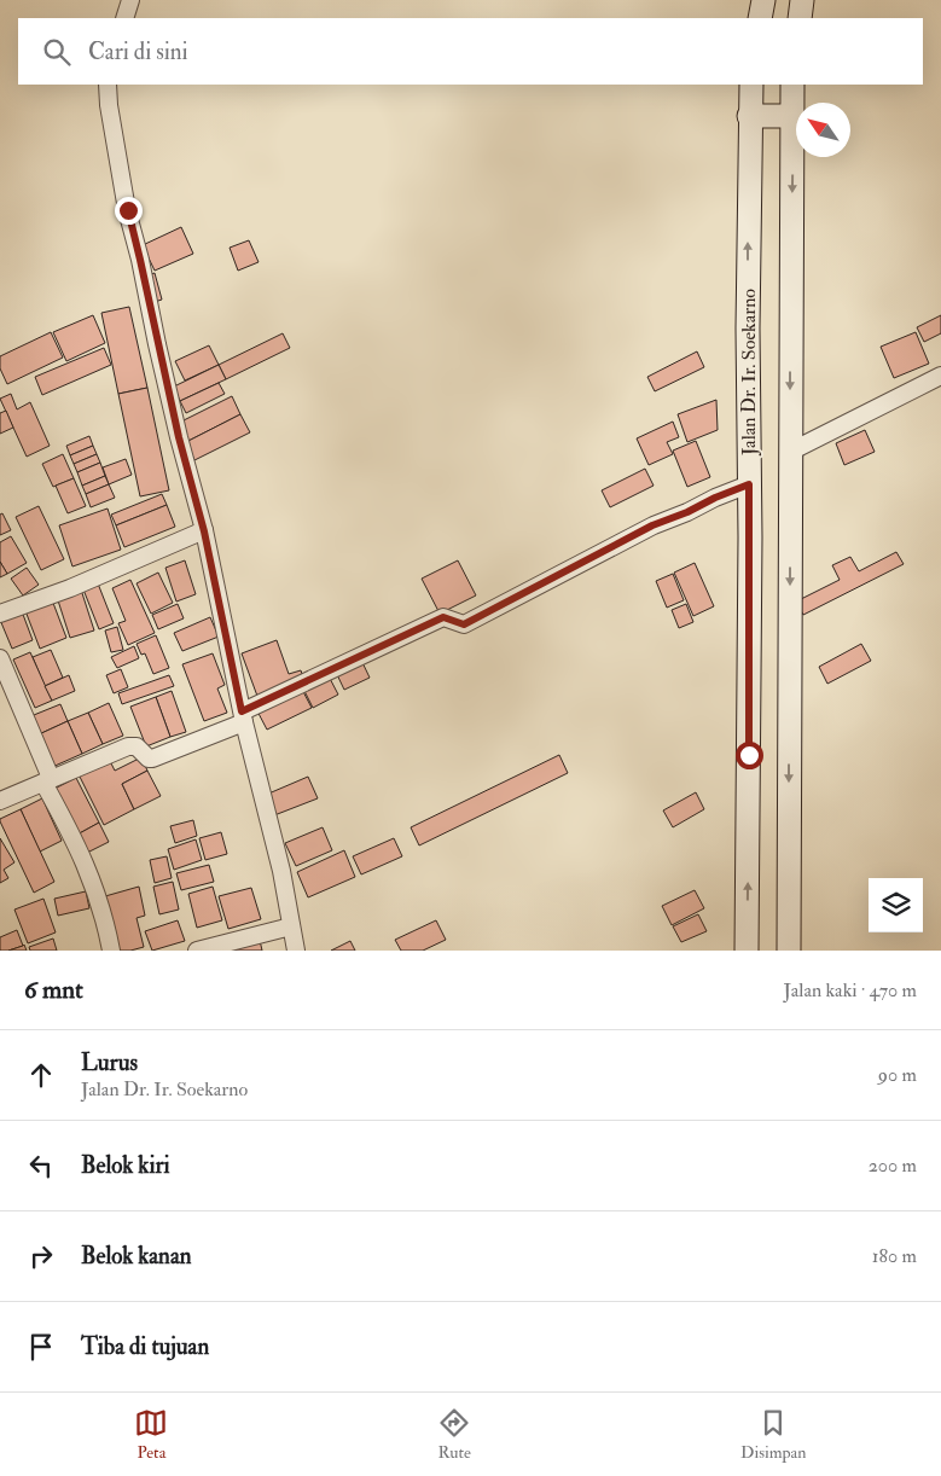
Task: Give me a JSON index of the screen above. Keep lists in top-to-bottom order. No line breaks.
{"streets":{"main road":["Jalan Dr. Ir. Soekarno"]},"north":"top left","page":{"search":"Cari di sini","heading":["6 mnt","Jalan kaki · 470 m"],"list":[["Lurus","Jalan Dr. Ir. Soekarno","90 m"],["Belok kiri","200 m"],["Belok kanan","180 m"],"Tiba di tujuan"],"nav":["Peta","Rute","Disimpan"]}}
